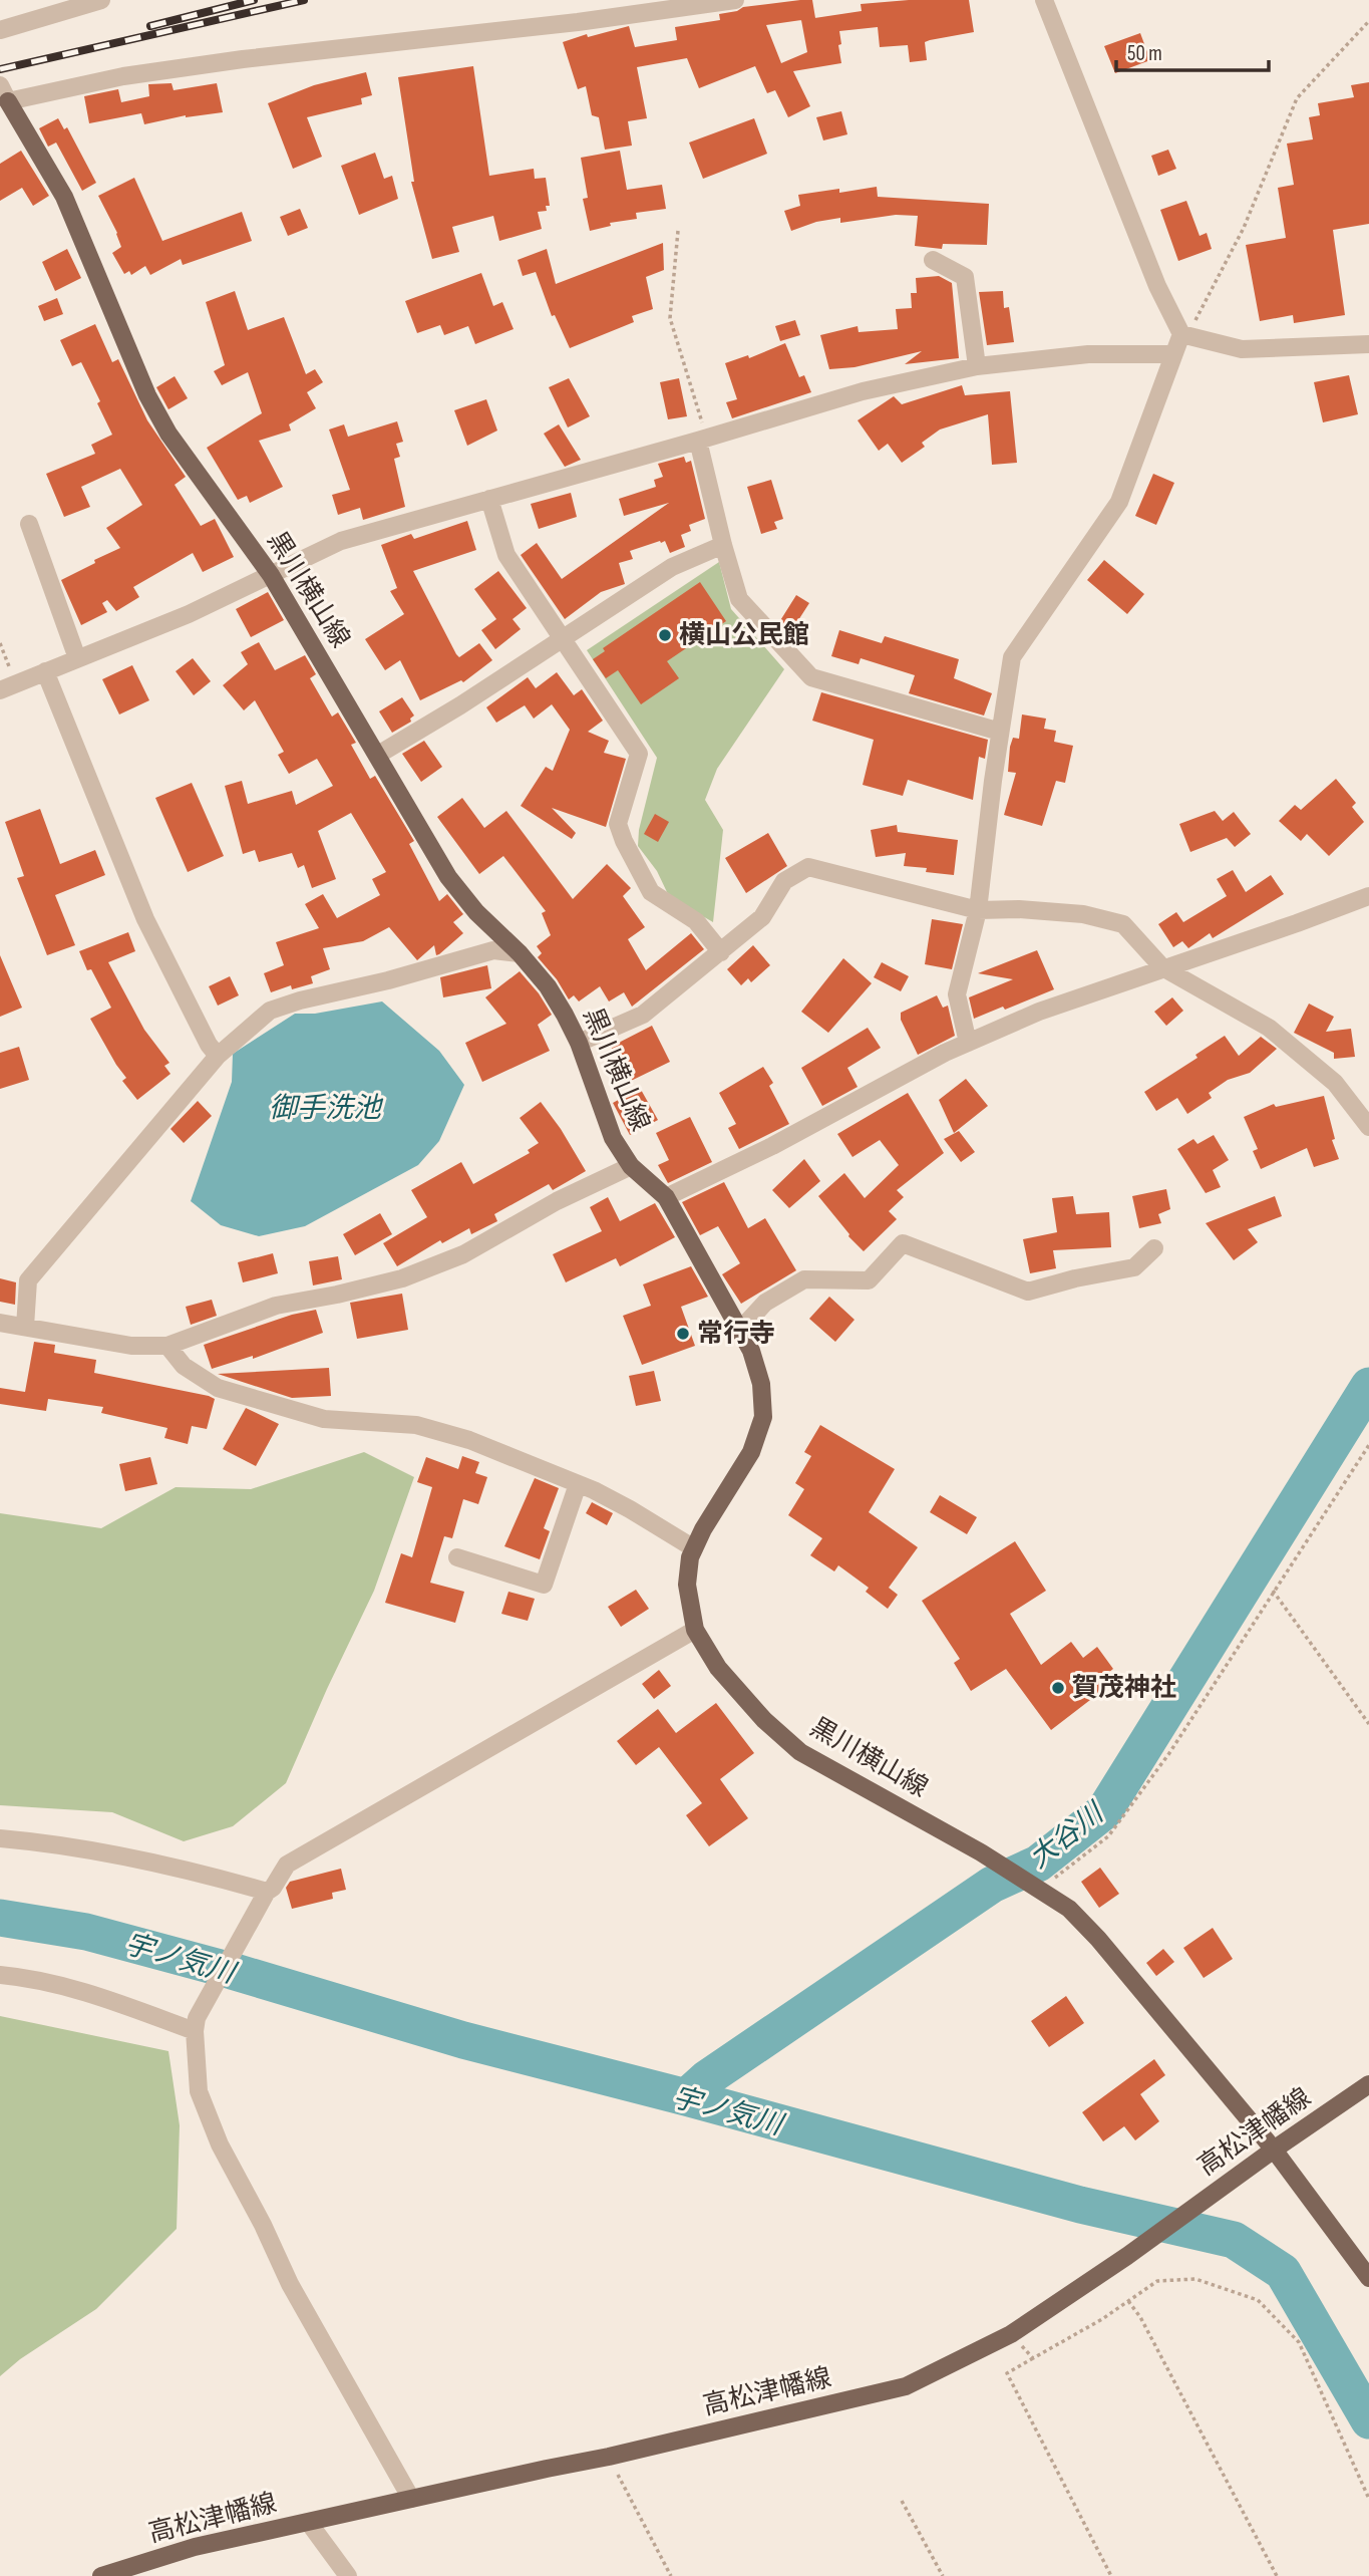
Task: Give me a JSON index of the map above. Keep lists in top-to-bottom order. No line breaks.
{"streets":{"main road":["黒川横山線","高松津幡線"]},"crossings":[["黒川横山線","高松津幡線"]],"water":["御手洗池","大谷川","宇ノ気川"],"places":["横山公民館","常行寺","賀茂神社"],"scale_bar":"50 m"}
